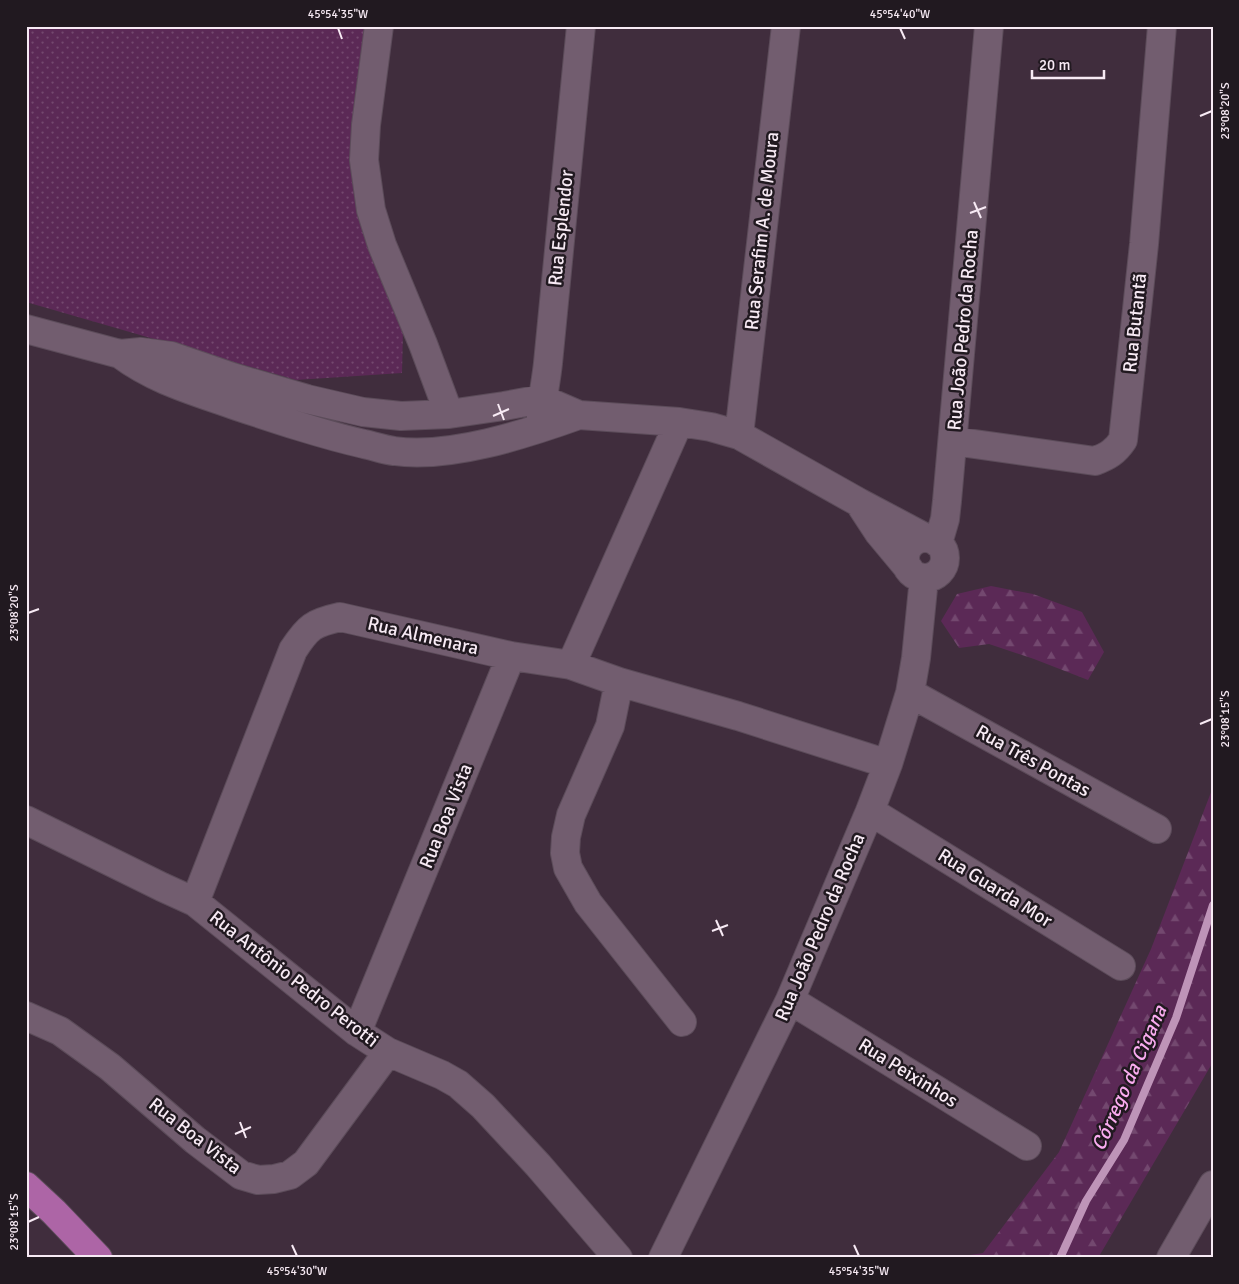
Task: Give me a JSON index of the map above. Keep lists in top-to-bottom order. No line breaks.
{"streets":{"street":["Rua Esplendor","Rua Serafim A. de Moura","Rua Butantã","Rua João Pedro da Rocha","Rua Almenara","Rua Três Pontas","Rua Boa Vista","Rua Guarda Mor","Rua Antônio Pedro Perotti","Rua Peixinhos"]},"crossings":[["Rua Butantã","Rua João Pedro da Rocha"],["Rua João Pedro da Rocha","Rua Almenara"],["Rua João Pedro da Rocha","Rua Três Pontas"],["Rua João Pedro da Rocha","Rua Guarda Mor"],["Rua João Pedro da Rocha","Rua Peixinhos"],["Rua Almenara","Rua Boa Vista"],["Rua Almenara","Rua Antônio Pedro Perotti"],["Rua Boa Vista","Rua Antônio Pedro Perotti"]],"water":["Córrego da Cigana"],"scale_bar":"20 m","coordinates":["45°54'35\"W","45°54'40\"W","23°08'20\"S","23°08'15\"S","45°54'30\"W"]}
